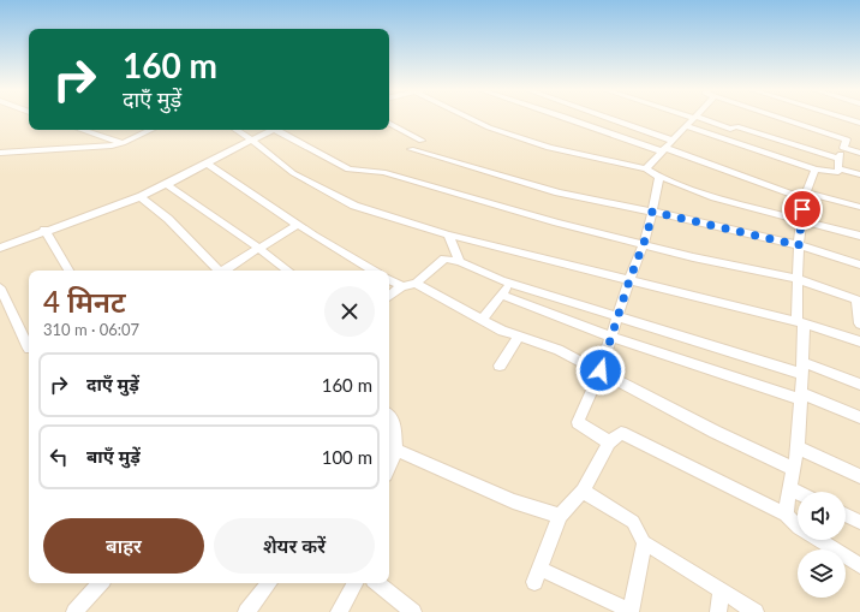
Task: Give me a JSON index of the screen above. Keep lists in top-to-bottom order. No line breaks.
{"page":{"turn":["160 m","दाएँ मुड़ें"],"heading":["4 मिनट","310 m · 06:07"],"list":[{"name":"दाएँ मुड़ें","value":"160 m"},{"name":"बाएँ मुड़ें","value":"100 m"}],"buttons":["बाहर","शेयर करें"]}}
